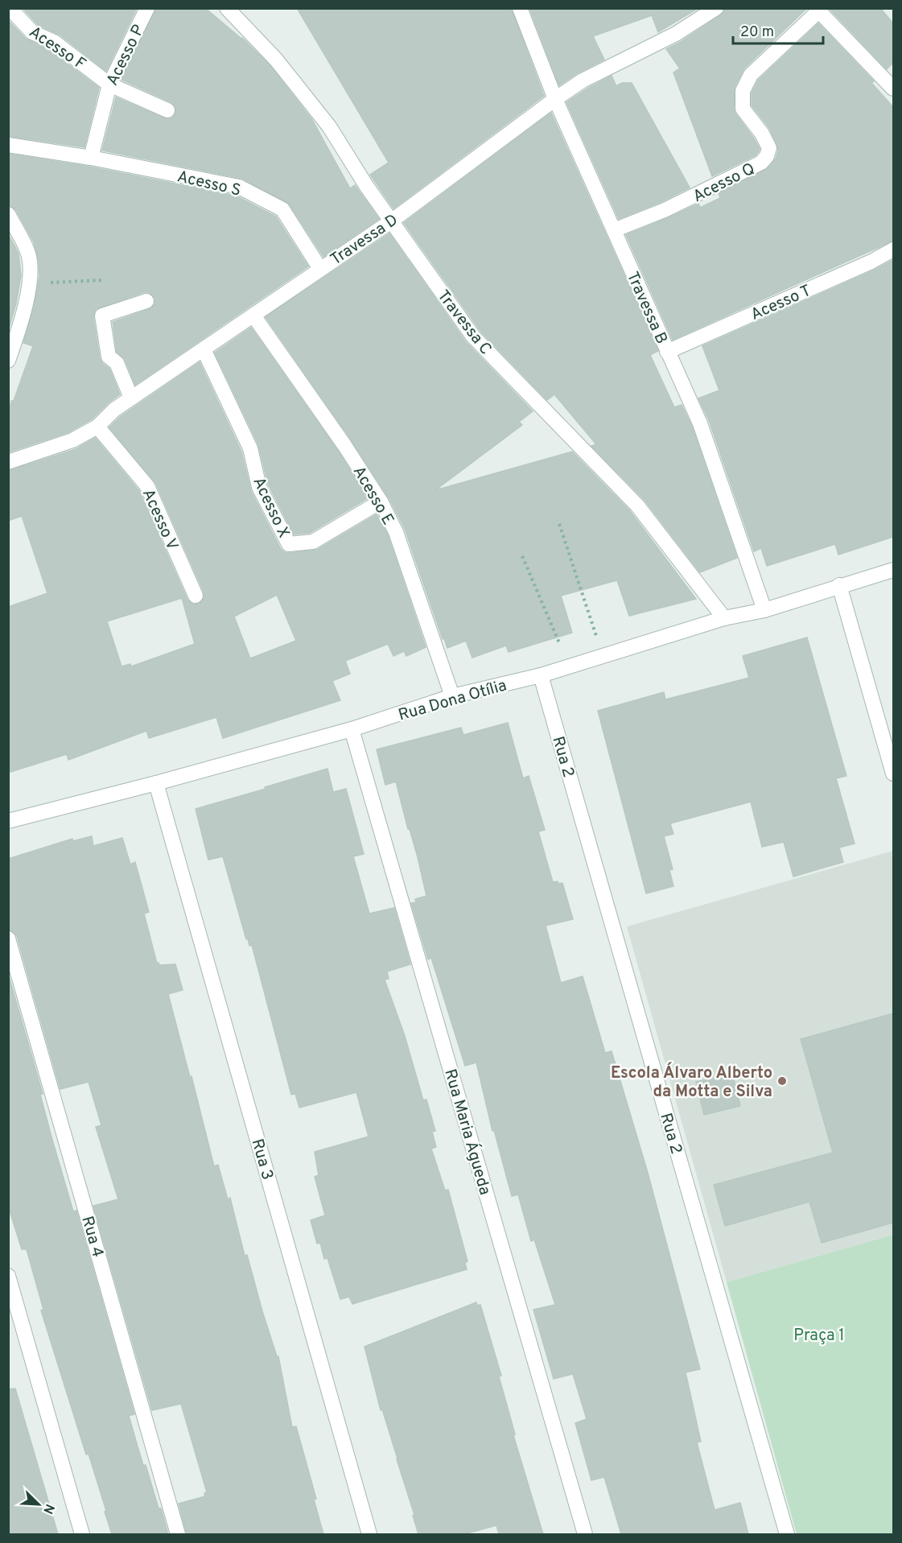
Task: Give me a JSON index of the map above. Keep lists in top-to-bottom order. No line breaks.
{"streets":{"street":["Acesso F","Acesso P","Acesso Q","Acesso S","Travessa D","Acesso T","Travessa B","Travessa C","Acesso E","Acesso X","Acesso V","Rua Dona Otília","Rua 2","Rua Maria Águeda","Rua 3","Rua 4"]},"crossings":[["Acesso F","Acesso P"],["Acesso P","Acesso S"],["Acesso Q","Travessa B"],["Acesso S","Travessa D"],["Travessa D","Travessa B"],["Travessa D","Travessa C"],["Travessa D","Acesso E"],["Travessa D","Acesso X"],["Travessa D","Acesso V"],["Acesso T","Travessa B"],["Travessa B","Rua Dona Otília"],["Travessa C","Rua Dona Otília"],["Acesso E","Acesso X"],["Acesso E","Rua Dona Otília"],["Rua Dona Otília","Rua 2"],["Rua Dona Otília","Rua Maria Águeda"],["Rua Dona Otília","Rua 3"]],"parks":["Praça 1"],"places":["Escola Álvaro Alberto da Motta e Silva"],"scale_bar":"20 m","north":"bottom right"}
